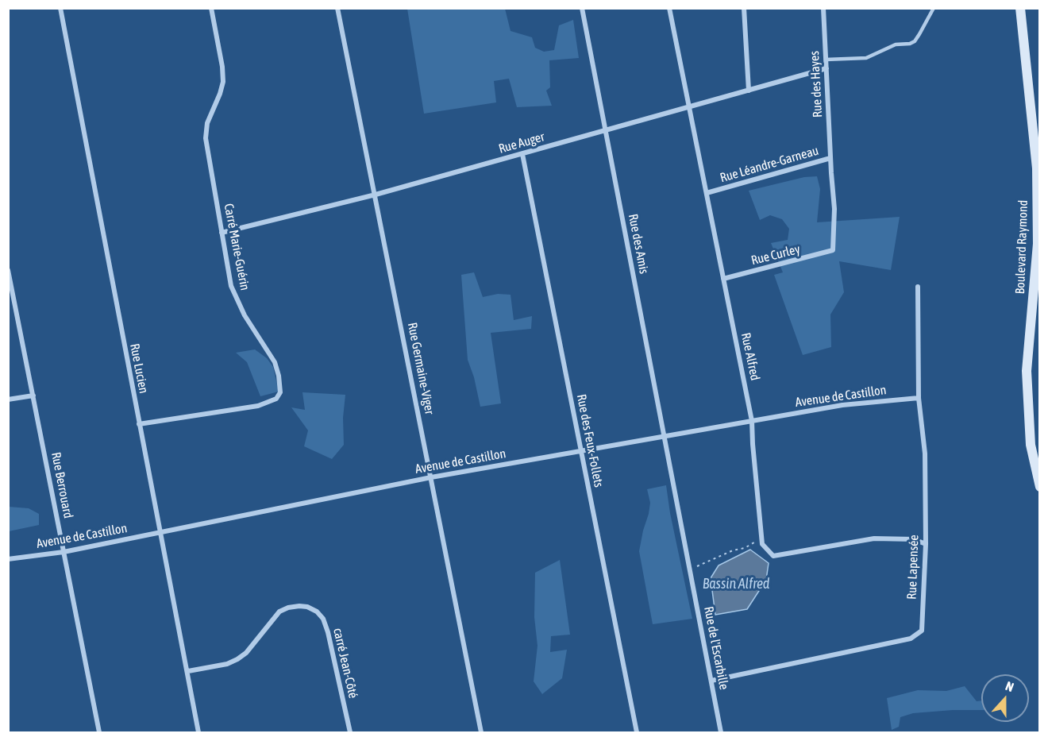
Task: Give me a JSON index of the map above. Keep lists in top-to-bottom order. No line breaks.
{"streets":{"street":["Rue des Hayes","Rue Auger","Rue Léandre-Garneau","Rue des Amis","Carré Marie-Guérin","Boulevard Raymond","Rue Curley","Rue Alfred","Rue Lucien","Rue Germaine-Viger","Avenue de Castillon","Rue des Feux-Follets","Rue Berrouard","Rue Lapensée","Rue de l'Escarbille","carré Jean-Côté"]},"crossings":[["Rue des Hayes","Rue Auger"],["Rue des Hayes","Rue Léandre-Garneau"],["Rue Auger","Rue des Amis"],["Rue Auger","Carré Marie-Guérin"],["Rue Auger","Rue Alfred"],["Rue Auger","Rue Germaine-Viger"],["Rue Auger","Rue des Feux-Follets"],["Rue Léandre-Garneau","Rue Curley"],["Rue Léandre-Garneau","Rue Alfred"],["Rue des Amis","Avenue de Castillon"],["Rue des Amis","Rue de l'Escarbille"],["Carré Marie-Guérin","Rue Lucien"],["Rue Curley","Rue Alfred"],["Rue Alfred","Avenue de Castillon"],["Rue Lucien","Avenue de Castillon"],["Rue Lucien","carré Jean-Côté"],["Rue Germaine-Viger","Avenue de Castillon"],["Avenue de Castillon","Rue des Feux-Follets"],["Avenue de Castillon","Rue Berrouard"],["Avenue de Castillon","Rue Lapensée"],["Rue Lapensée","Rue de l'Escarbille"]],"water":["Bassin Alfred"],"north":"top"}
